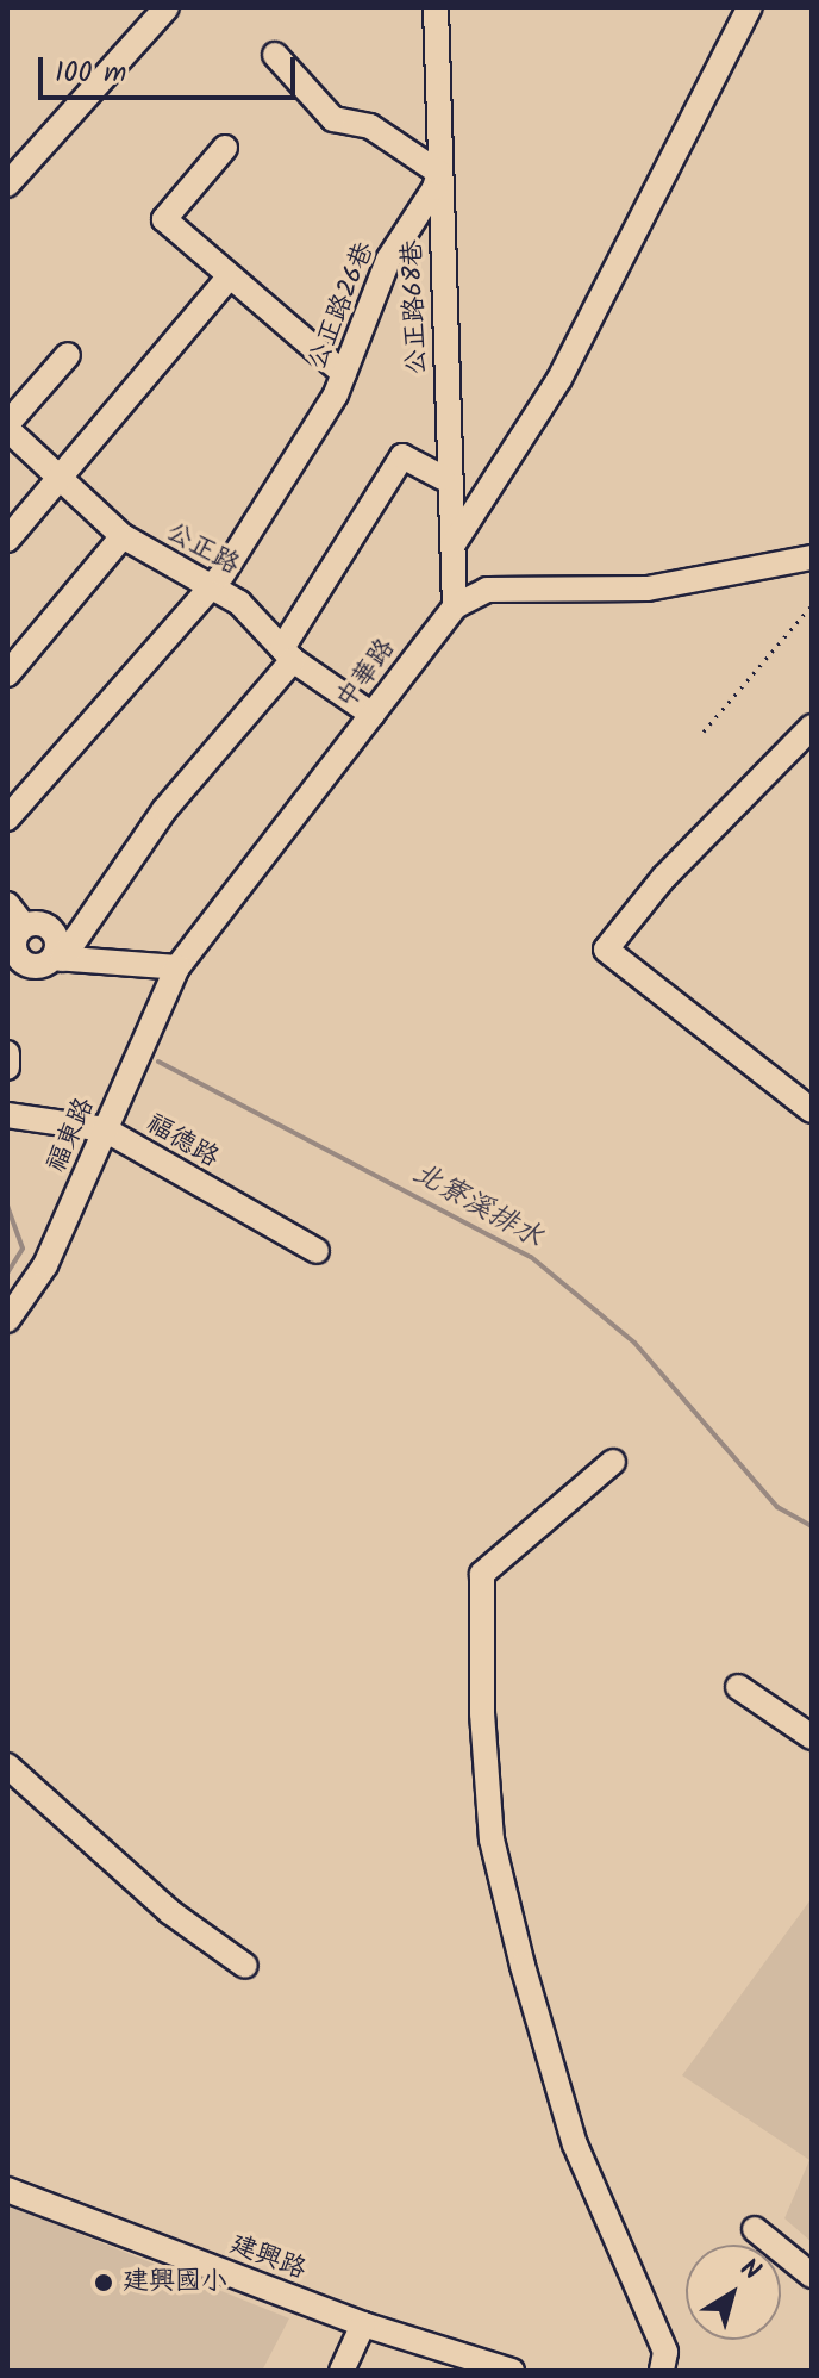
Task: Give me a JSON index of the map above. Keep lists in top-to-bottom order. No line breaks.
{"streets":{"street":["公正路26巷","公正路68巷","公正路","中華路","福東路","福德路","建興路"]},"crossings":[["公正路26巷","公正路68巷"],["公正路26巷","公正路"],["公正路68巷","中華路"],["公正路","中華路"],["中華路","福東路"],["福東路","福德路"]],"water":["北寮溪排水"],"places":["建興國小"],"scale_bar":"100 m","north":"top right"}
